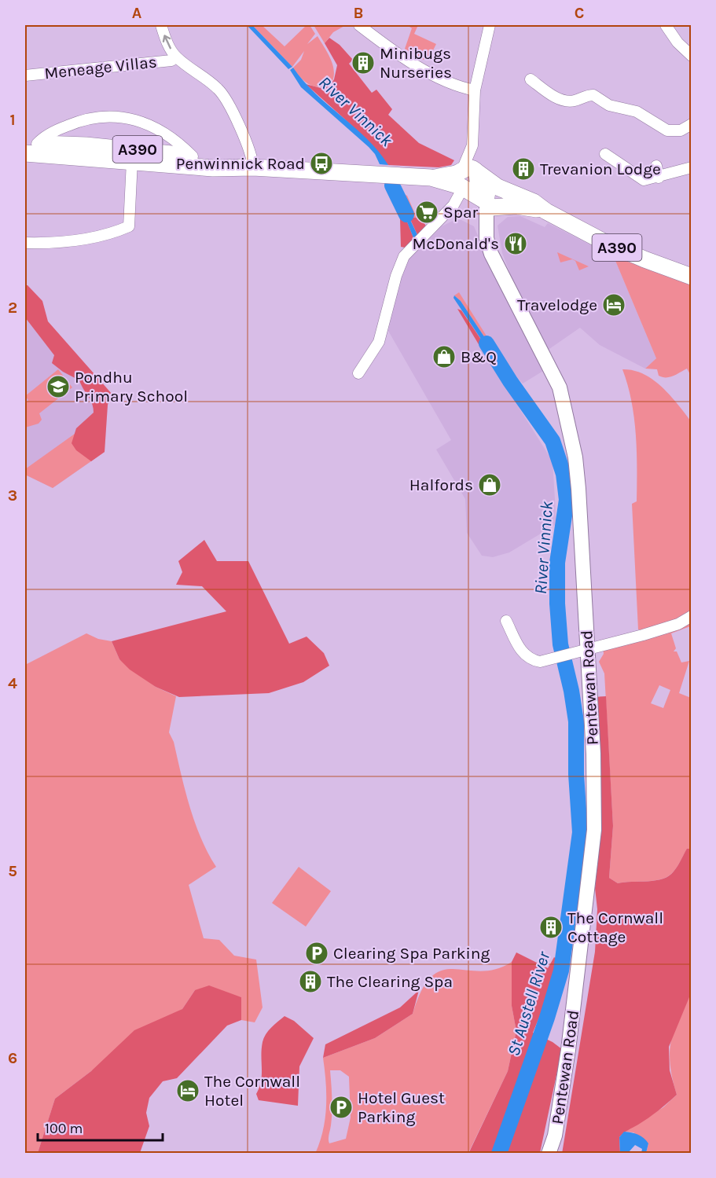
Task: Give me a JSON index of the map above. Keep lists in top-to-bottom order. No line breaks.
{"streets":{"highway":["A390"],"main road":["Pentewan Road"],"street":["Meneage Villas"]},"crossings":[["A390","Pentewan Road"]],"water":["River Vinnick","St Austell River"],"places":{"building":["Minibugs Nurseries","Trevanion Lodge","The Cornwall Cottage","The Clearing Spa"],"bus stop":["Penwinnick Road"],"supermarket":["Spar"],"restaurant":["McDonald's"],"hotel":["Travelodge","The Cornwall Hotel"],"shop":["B&Q","Halfords"],"school or university":["Pondhu Primary School"],"parking":["Clearing Spa Parking","Hotel Guest Parking"]},"scale_bar":"100 m","grid":{"columns":["A","B","C"],"rows":["1","2","3","4","5","6"]}}
